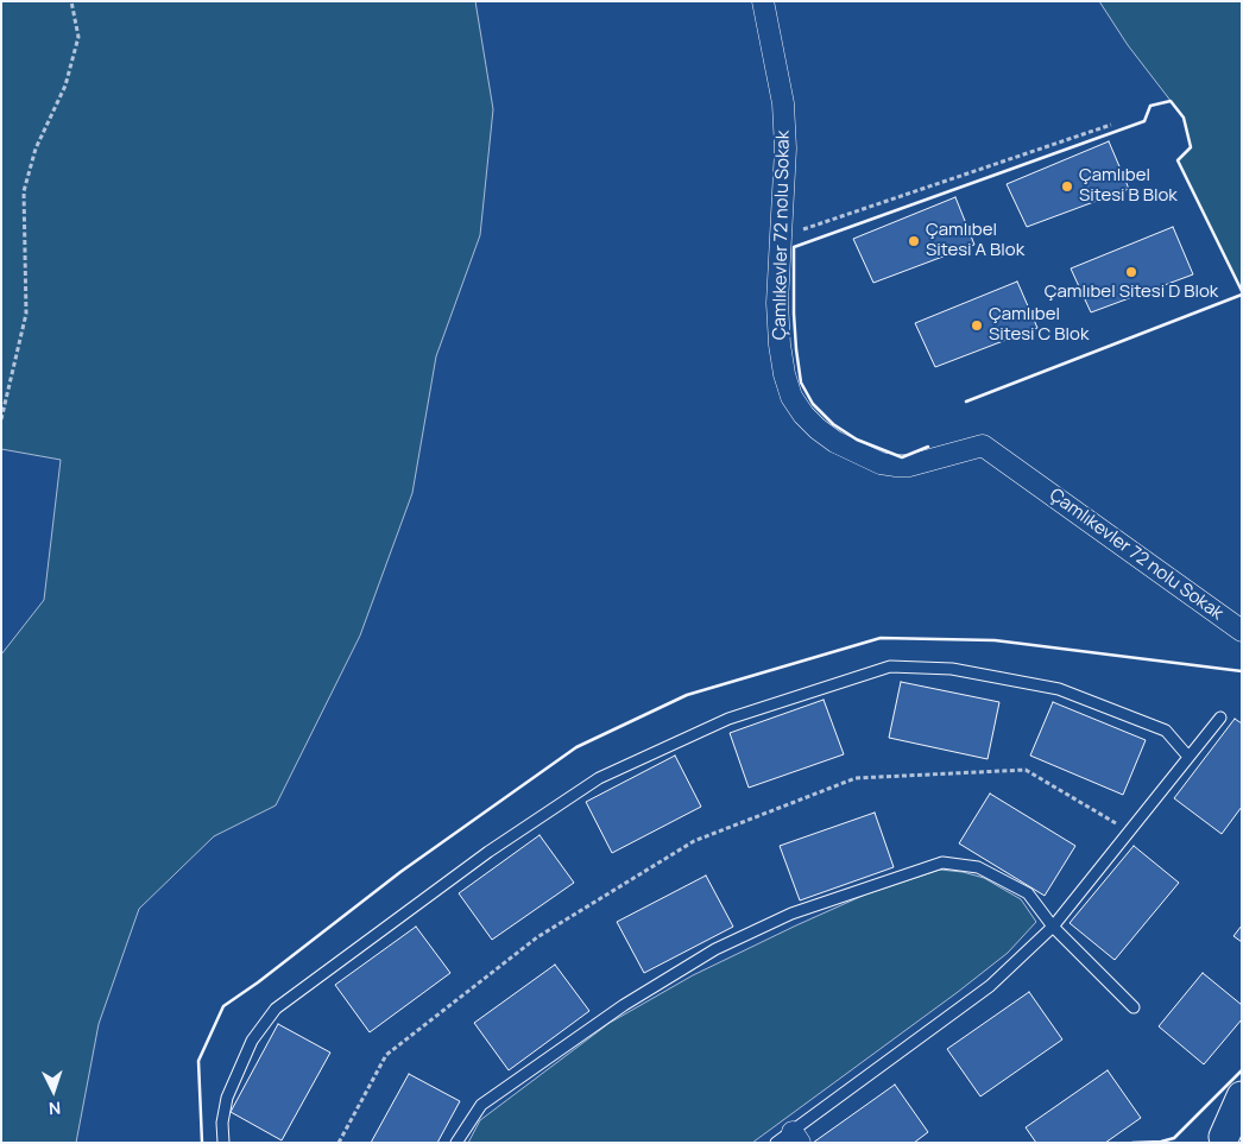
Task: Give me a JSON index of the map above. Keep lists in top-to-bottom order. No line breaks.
{"streets":{"street":["Çamlıkevler 72 nolu Sokak"]},"places":["Çamlıbel Sitesi B Blok","Çamlıbel Sitesi A Blok","Çamlıbel Sitesi D Blok","Çamlıbel Sitesi C Blok"],"north":"bottom"}
